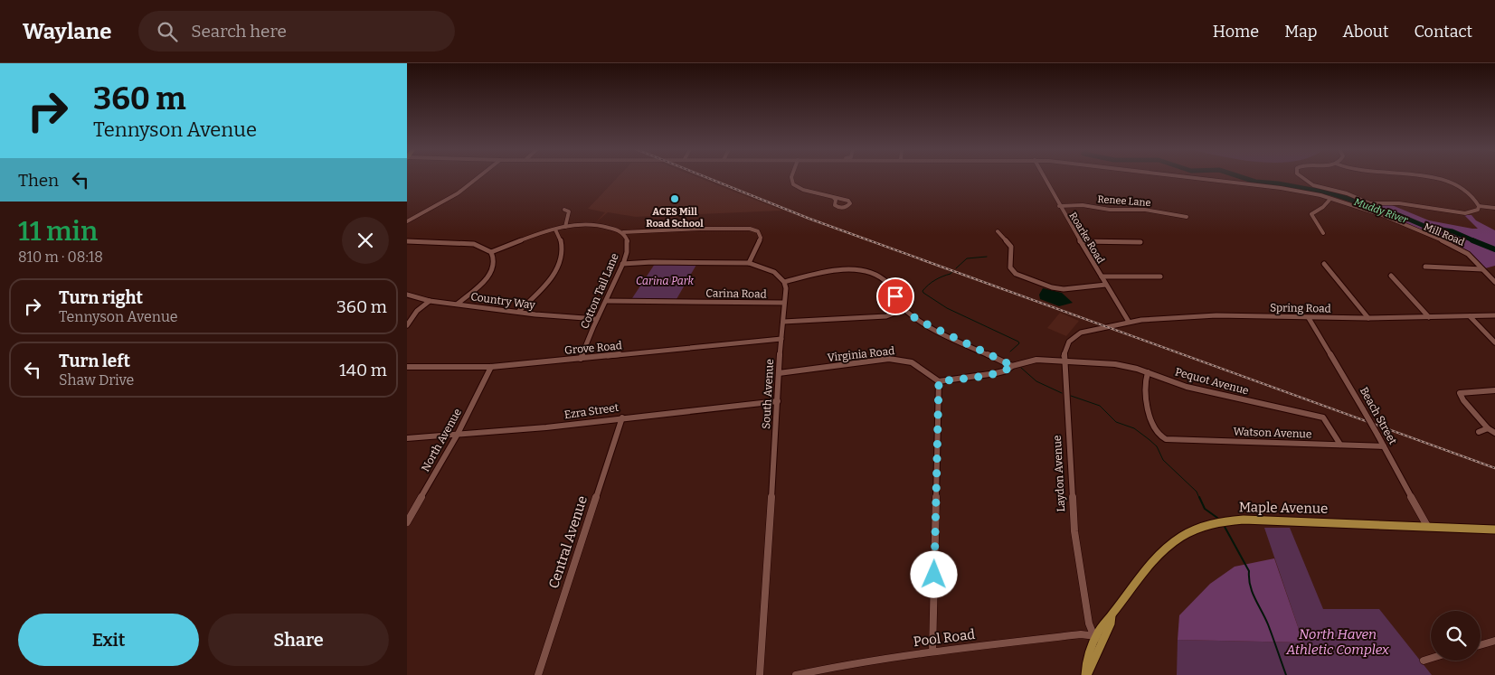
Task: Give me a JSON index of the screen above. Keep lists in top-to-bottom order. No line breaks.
{"streets":{"main road":["Maple Avenue"],"street":["Renee Lane","Mill Road","Roarke Road","Cotton Tail Lane","Carina Road","Country Way","Spring Road","Grove Road","Virginia Road","Pequot Avenue","South Avenue","Ezra Street","Beach Street","Watson Avenue","North Avenue","Laydon Avenue","Central Avenue","Pool Road"]},"crossings":[["Renee Lane","Roarke Road"],["Roarke Road","Spring Road"],["Cotton Tail Lane","Carina Road"],["Cotton Tail Lane","Country Way"],["Cotton Tail Lane","Grove Road"],["Carina Road","South Avenue"],["Spring Road","Beach Street"],["Spring Road","Laydon Avenue"],["Grove Road","South Avenue"],["Grove Road","North Avenue"],["Virginia Road","Pequot Avenue"],["Virginia Road","South Avenue"],["Pequot Avenue","Watson Avenue"],["Pequot Avenue","Laydon Avenue"],["South Avenue","Ezra Street"],["Ezra Street","North Avenue"],["Ezra Street","Central Avenue"],["Beach Street","Watson Avenue"],["Beach Street","Maple Avenue"],["Laydon Avenue","Maple Avenue"],["Laydon Avenue","Pool Road"],["Maple Avenue","Pool Road"]],"water":["Muddy River"],"parks":["Carina Park","North Haven Athletic Complex"],"places":["ACES Mill Road School"],"page":{"header":"Waylane","search":"Search here","nav":["Home","Map","About","Contact"],"turn":["360 m","Tennyson Avenue"],"then":"Then","heading":["11 min","810 m · 08:18"],"list":[{"name":"Turn right","note":"Tennyson Avenue","value":"360 m"},{"name":"Turn left","note":"Shaw Drive","value":"140 m"}],"buttons":["Exit","Share"]}}
